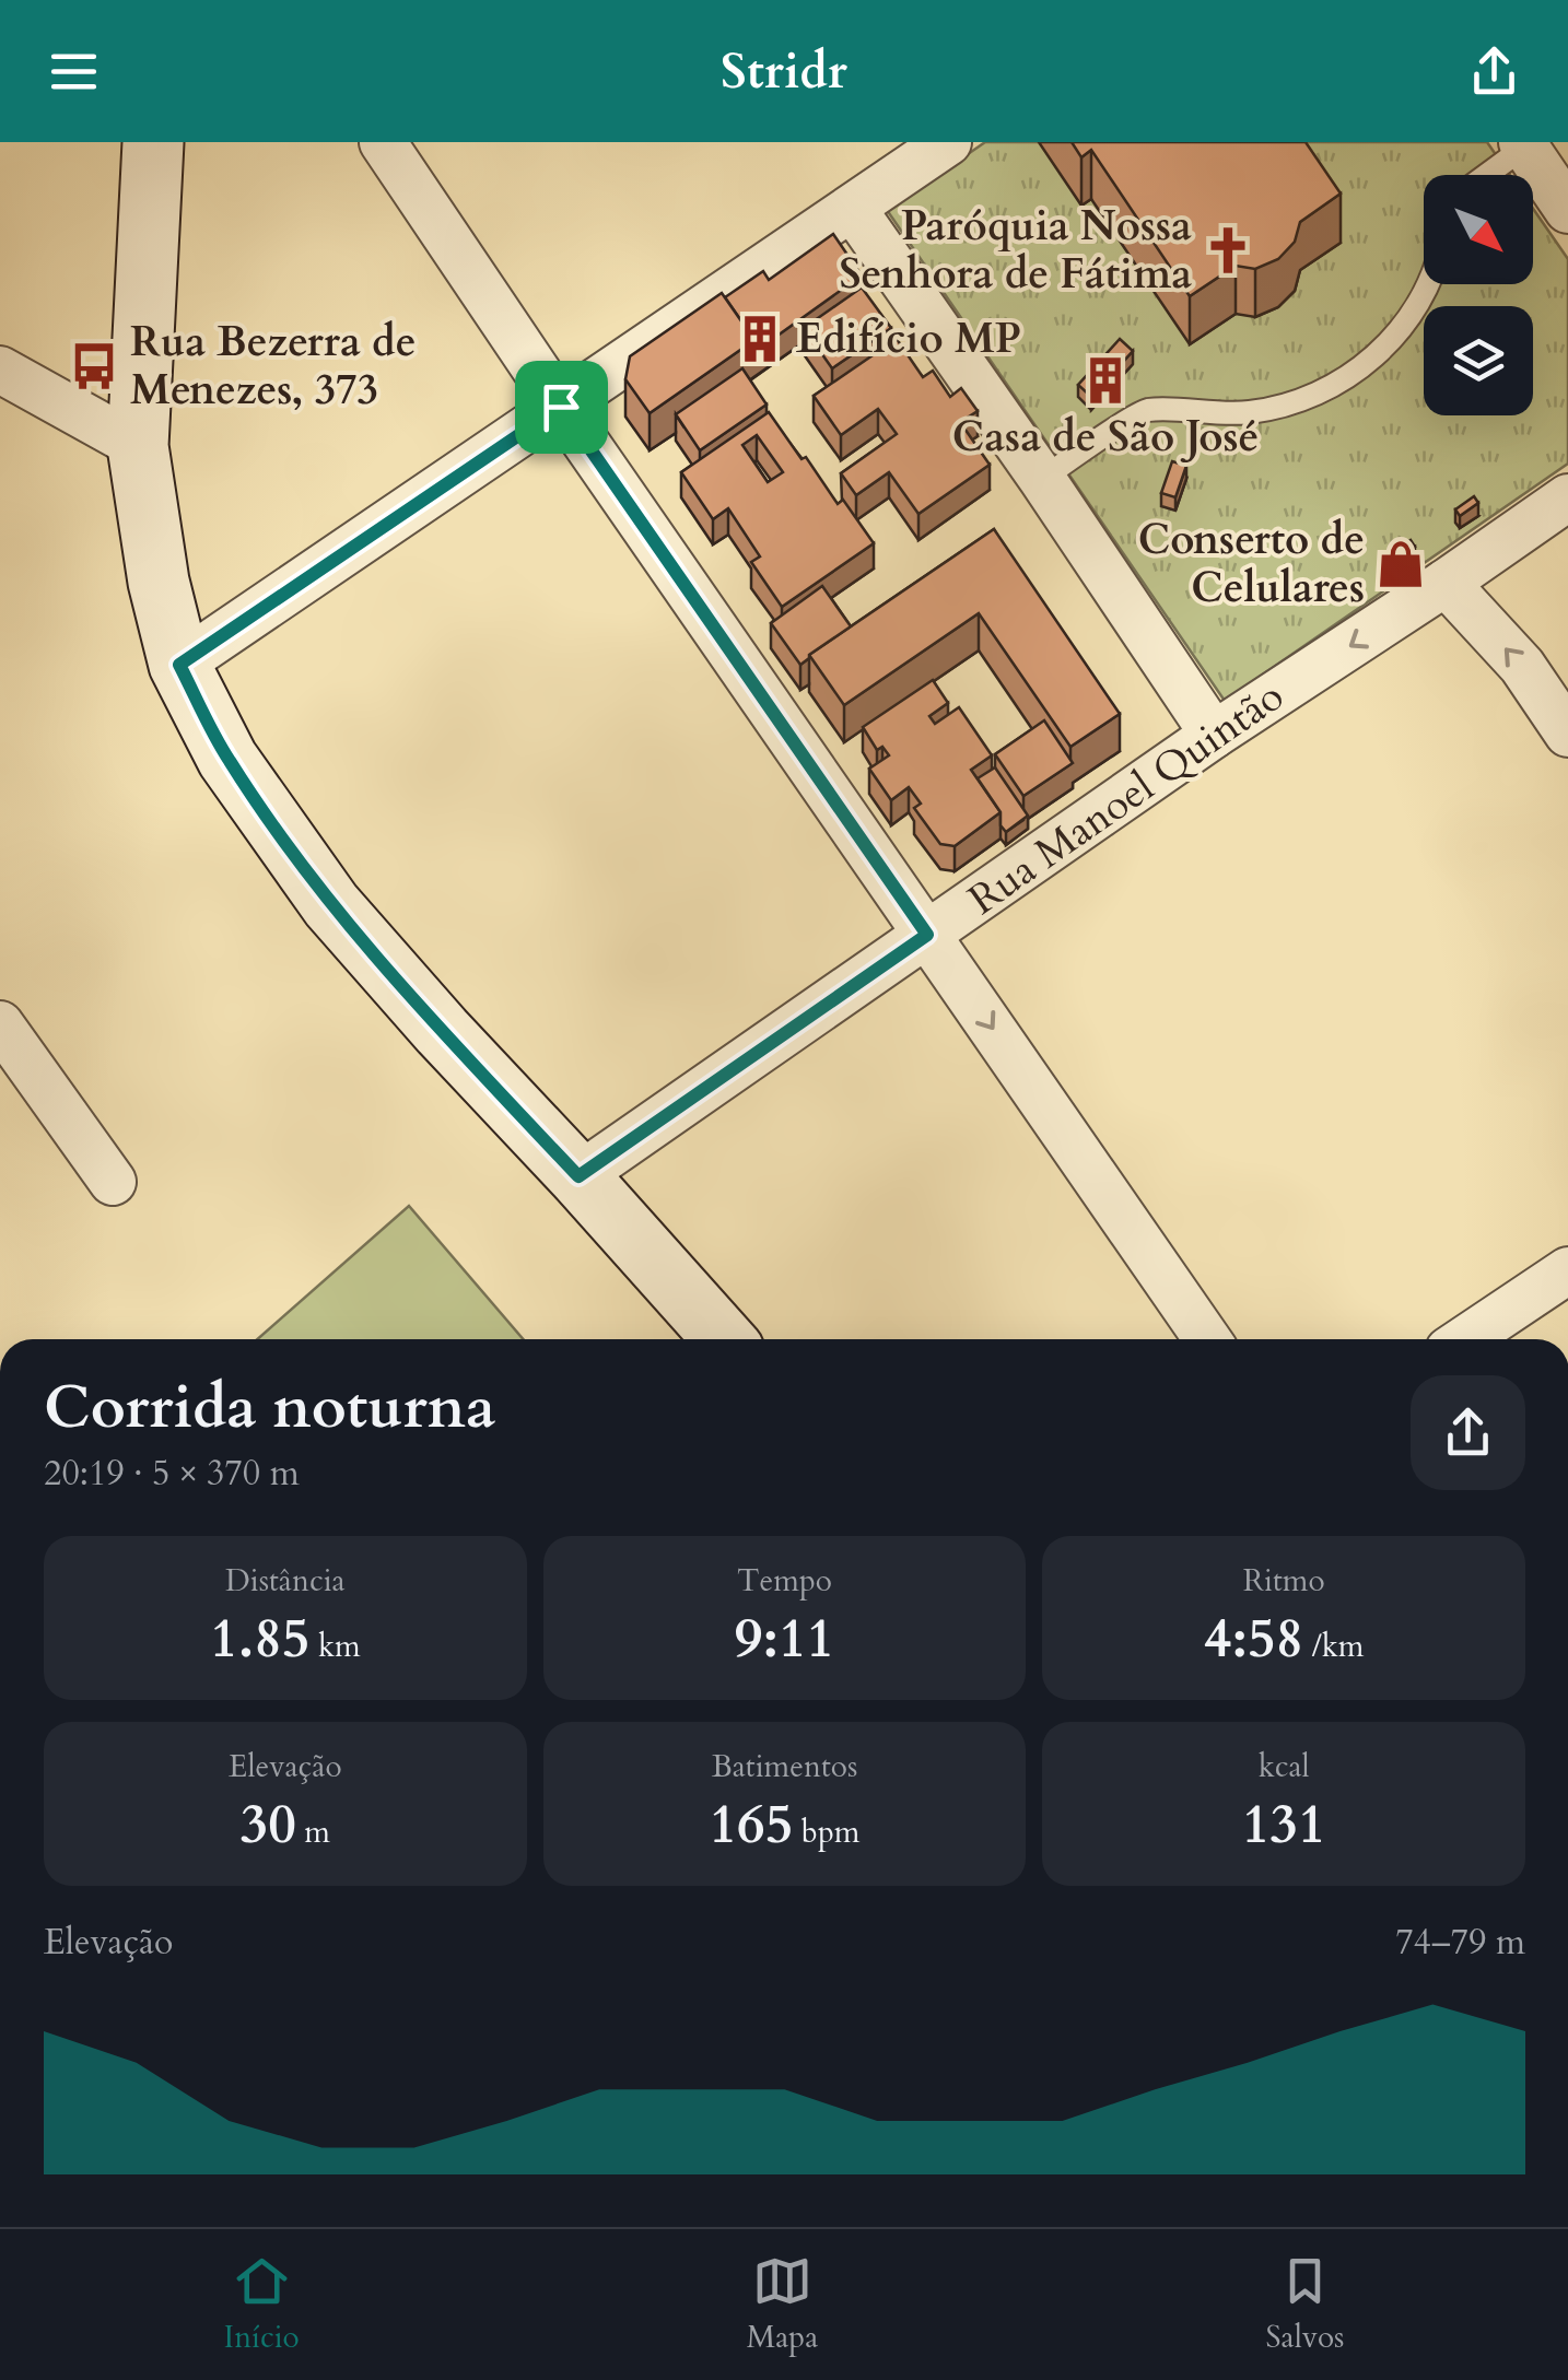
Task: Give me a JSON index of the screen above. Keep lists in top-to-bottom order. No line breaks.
{"streets":{"street":["Rua Manoel Quintão"]},"places":{"church":["Paróquia Nossa Senhora de Fátima"],"building":["Edifício MP","Casa de São José"],"bus stop":["Rua Bezerra de Menezes, 373"],"shop":["Conserto de Celulares"]},"north":"bottom right","page":{"header":"Stridr","heading":["Corrida noturna","20:19 · 5 × 370 m"],"stats":[["Distância","1.85 km"],["Tempo","9:11"],["Ritmo","4:58 /km"],["Elevação","30 m"],["Batimentos","165 bpm"],["kcal","131"]],"chart":["Elevação","74–79 m"],"tabs":["Início","Mapa","Salvos"]}}
